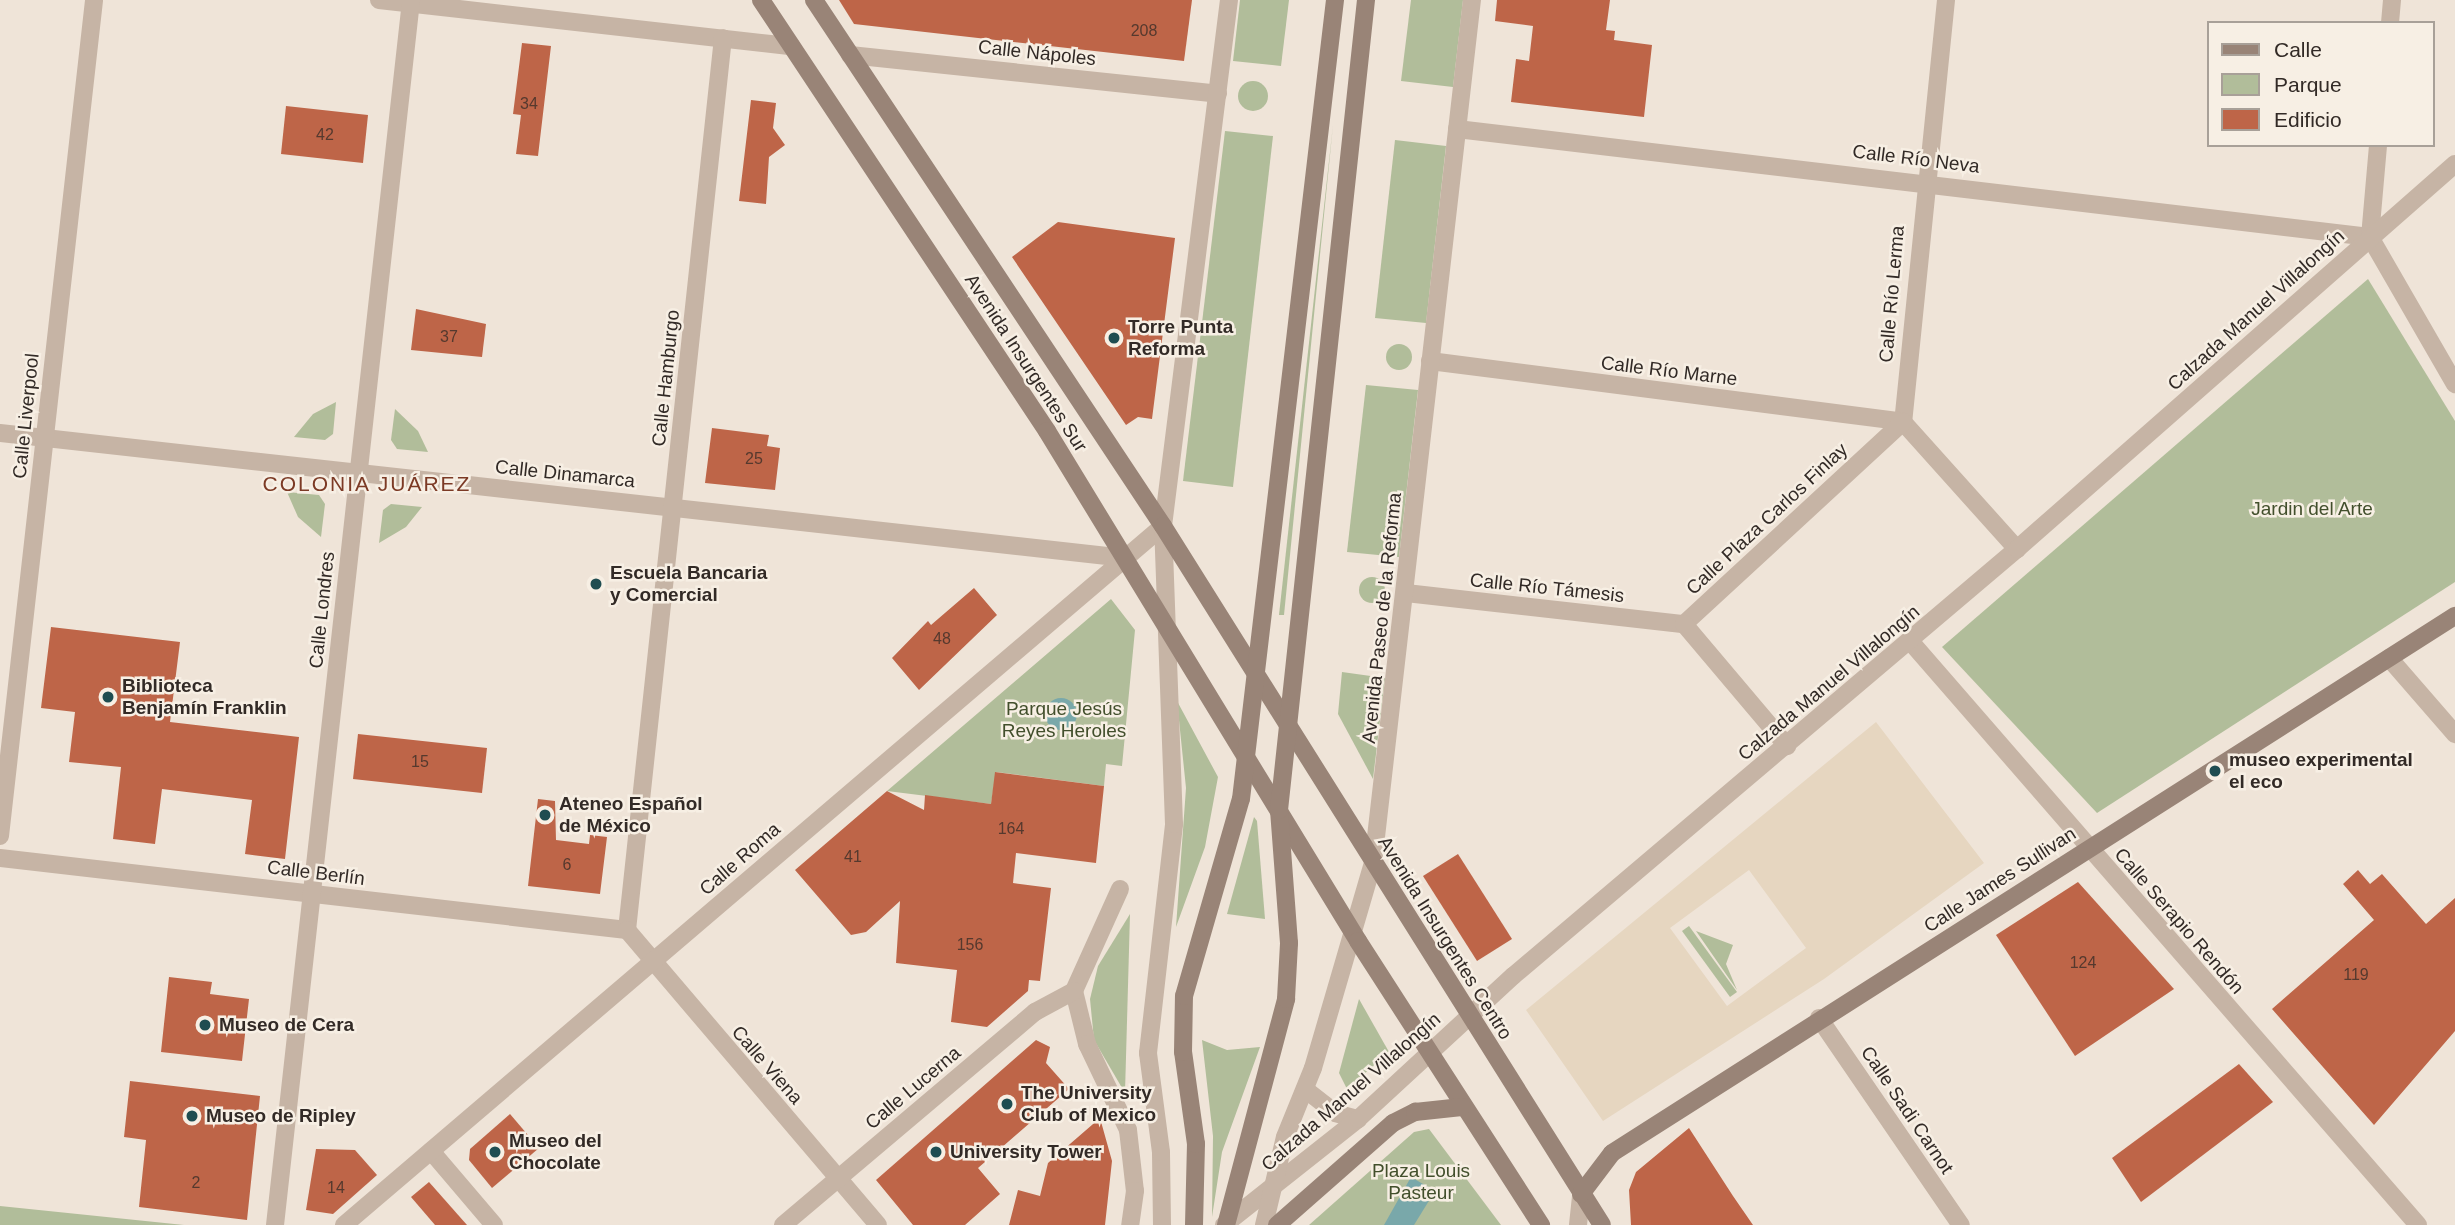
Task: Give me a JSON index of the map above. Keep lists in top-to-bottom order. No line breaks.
{"streets":{"main road":["Avenida Insurgentes Sur","Calle James Sullivan","Avenida Insurgentes Centro"],"street":["Calle Nápoles","Calle Río Neva","Calle Río Lerma","Calzada Manuel Villalongín","Calle Río Marne","Calle Hamburgo","Calle Liverpool","Calle Dinamarca","Calle Plaza Carlos Finlay","Calle Río Támesis","Calle Londres","Avenida Paseo de la Reforma","Calle Roma","Calle Berlín","Calle Serapio Rendón","Calle Viena","Calle Lucerna","Calle Sadi Carnot"]},"crossings":[["Calle Nápoles","Avenida Insurgentes Sur"],["Calle Río Neva","Calle Río Lerma"],["Calle Río Neva","Calzada Manuel Villalongín"],["Calle Río Neva","Avenida Paseo de la Reforma"],["Calle Río Lerma","Calle Río Marne"],["Calle Río Lerma","Calle Plaza Carlos Finlay"],["Calzada Manuel Villalongín","Calle Plaza Carlos Finlay"],["Calzada Manuel Villalongín","Avenida Paseo de la Reforma"],["Calzada Manuel Villalongín","Calle Serapio Rendón"],["Calzada Manuel Villalongín","Avenida Insurgentes Centro"],["Avenida Insurgentes Sur","Calle Dinamarca"],["Avenida Insurgentes Sur","Calle Roma"],["Avenida Insurgentes Sur","Avenida Insurgentes Centro"],["Calle Río Marne","Calle Plaza Carlos Finlay"],["Calle Río Marne","Avenida Paseo de la Reforma"],["Calle Hamburgo","Calle Dinamarca"],["Calle Hamburgo","Calle Berlín"],["Calle Hamburgo","Calle Viena"],["Calle Liverpool","Calle Dinamarca"],["Calle Dinamarca","Calle Londres"],["Calle Dinamarca","Calle Roma"],["Calle Plaza Carlos Finlay","Calle Río Támesis"],["Calle Río Támesis","Avenida Paseo de la Reforma"],["Calle Londres","Calle Berlín"],["Avenida Paseo de la Reforma","Avenida Insurgentes Centro"],["Calle Roma","Calle Viena"],["Calle Berlín","Calle Viena"],["Calle James Sullivan","Calle Serapio Rendón"],["Calle James Sullivan","Avenida Insurgentes Centro"],["Calle James Sullivan","Calle Sadi Carnot"],["Calle Viena","Calle Lucerna"]],"districts":["COLONIA JUÁREZ"],"parks":["Jardin del Arte","Parque Jesús Reyes Heroles","Plaza Louis Pasteur"],"places":["Torre Punta Reforma","Escuela Bancaria y Comercial","Biblioteca Benjamín Franklin","museo experimental el eco","Ateneo Español de México","Museo de Cera","The University Club of Mexico","Museo de Ripley","Museo del Chocolate","University Tower"],"house_numbers":["208","34","42","37","25","48","15","164","41","6","156","124","119","2","14"],"legend":["Calle","Parque","Edificio"]}
